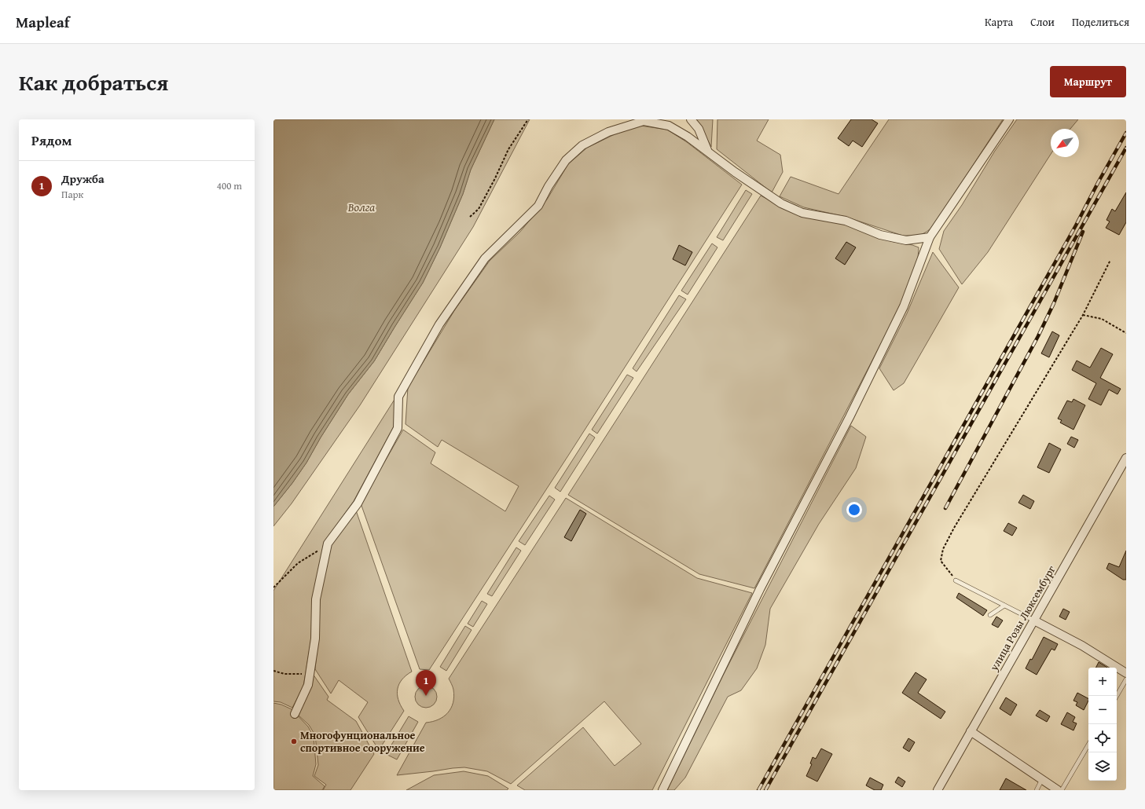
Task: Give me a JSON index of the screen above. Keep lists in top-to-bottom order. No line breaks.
{"streets":{"street":["улица Розы Люксембург"]},"water":["Волга"],"places":["Многофунциональное спортивное сооружение"],"north":"bottom left","page":{"header":"Mapleaf","nav":["Карта","Слои","Поделиться"],"title":"Как добраться","buttons":"Маршрут","heading":"Рядом","list":[{"mark":"1","name":"Дружба","note":"Парк","value":"400 m"}],"map_buttons":["+","−"],"pins":"1"}}
